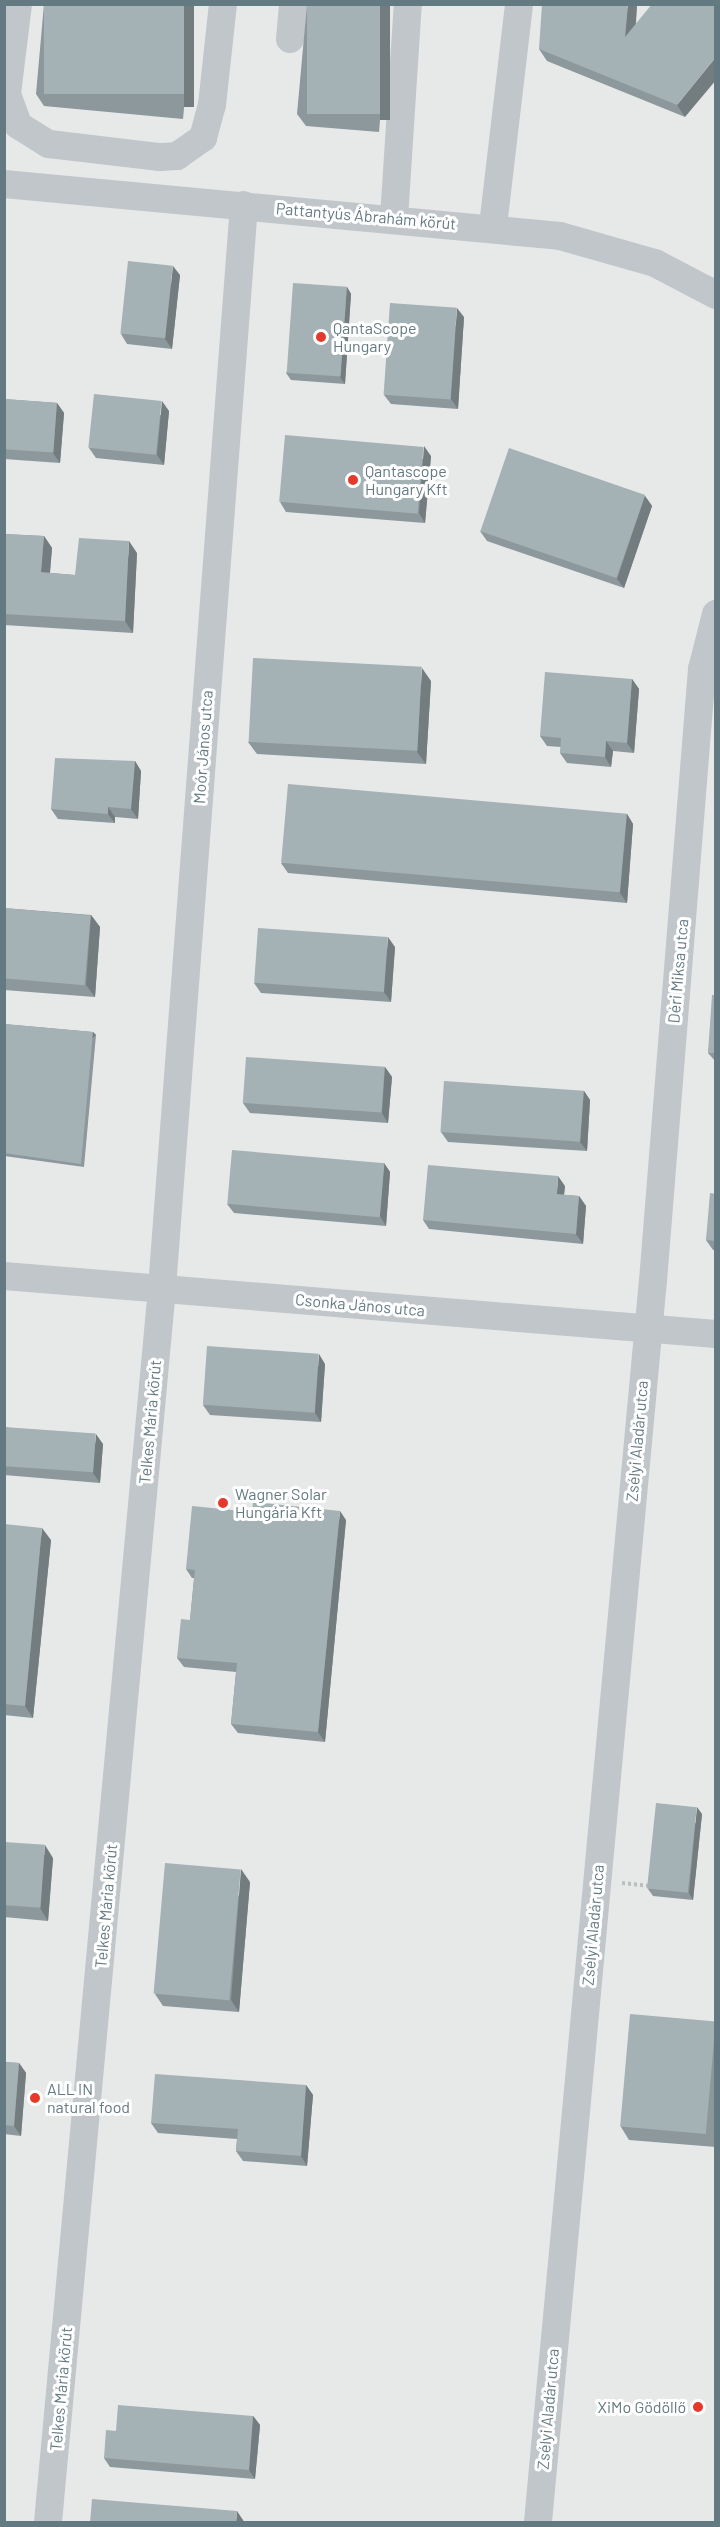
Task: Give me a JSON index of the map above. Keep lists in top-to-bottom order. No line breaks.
{"streets":{"street":["Pattantyús Ábrahám körút","Moór János utca","Déri Miksa utca","Csonka János utca","Telkes Mária körút","Zsélyi Aladár utca"]},"crossings":[["Pattantyús Ábrahám körút","Moór János utca"],["Moór János utca","Csonka János utca"],["Moór János utca","Telkes Mária körút"],["Déri Miksa utca","Csonka János utca"],["Déri Miksa utca","Zsélyi Aladár utca"],["Csonka János utca","Telkes Mária körút"],["Csonka János utca","Zsélyi Aladár utca"]],"places":["QantaScope Hungary","Qantascope Hungary Kft","Wagner Solar Hungária Kft","ALL IN natural food","XiMo Gödöllő"]}
